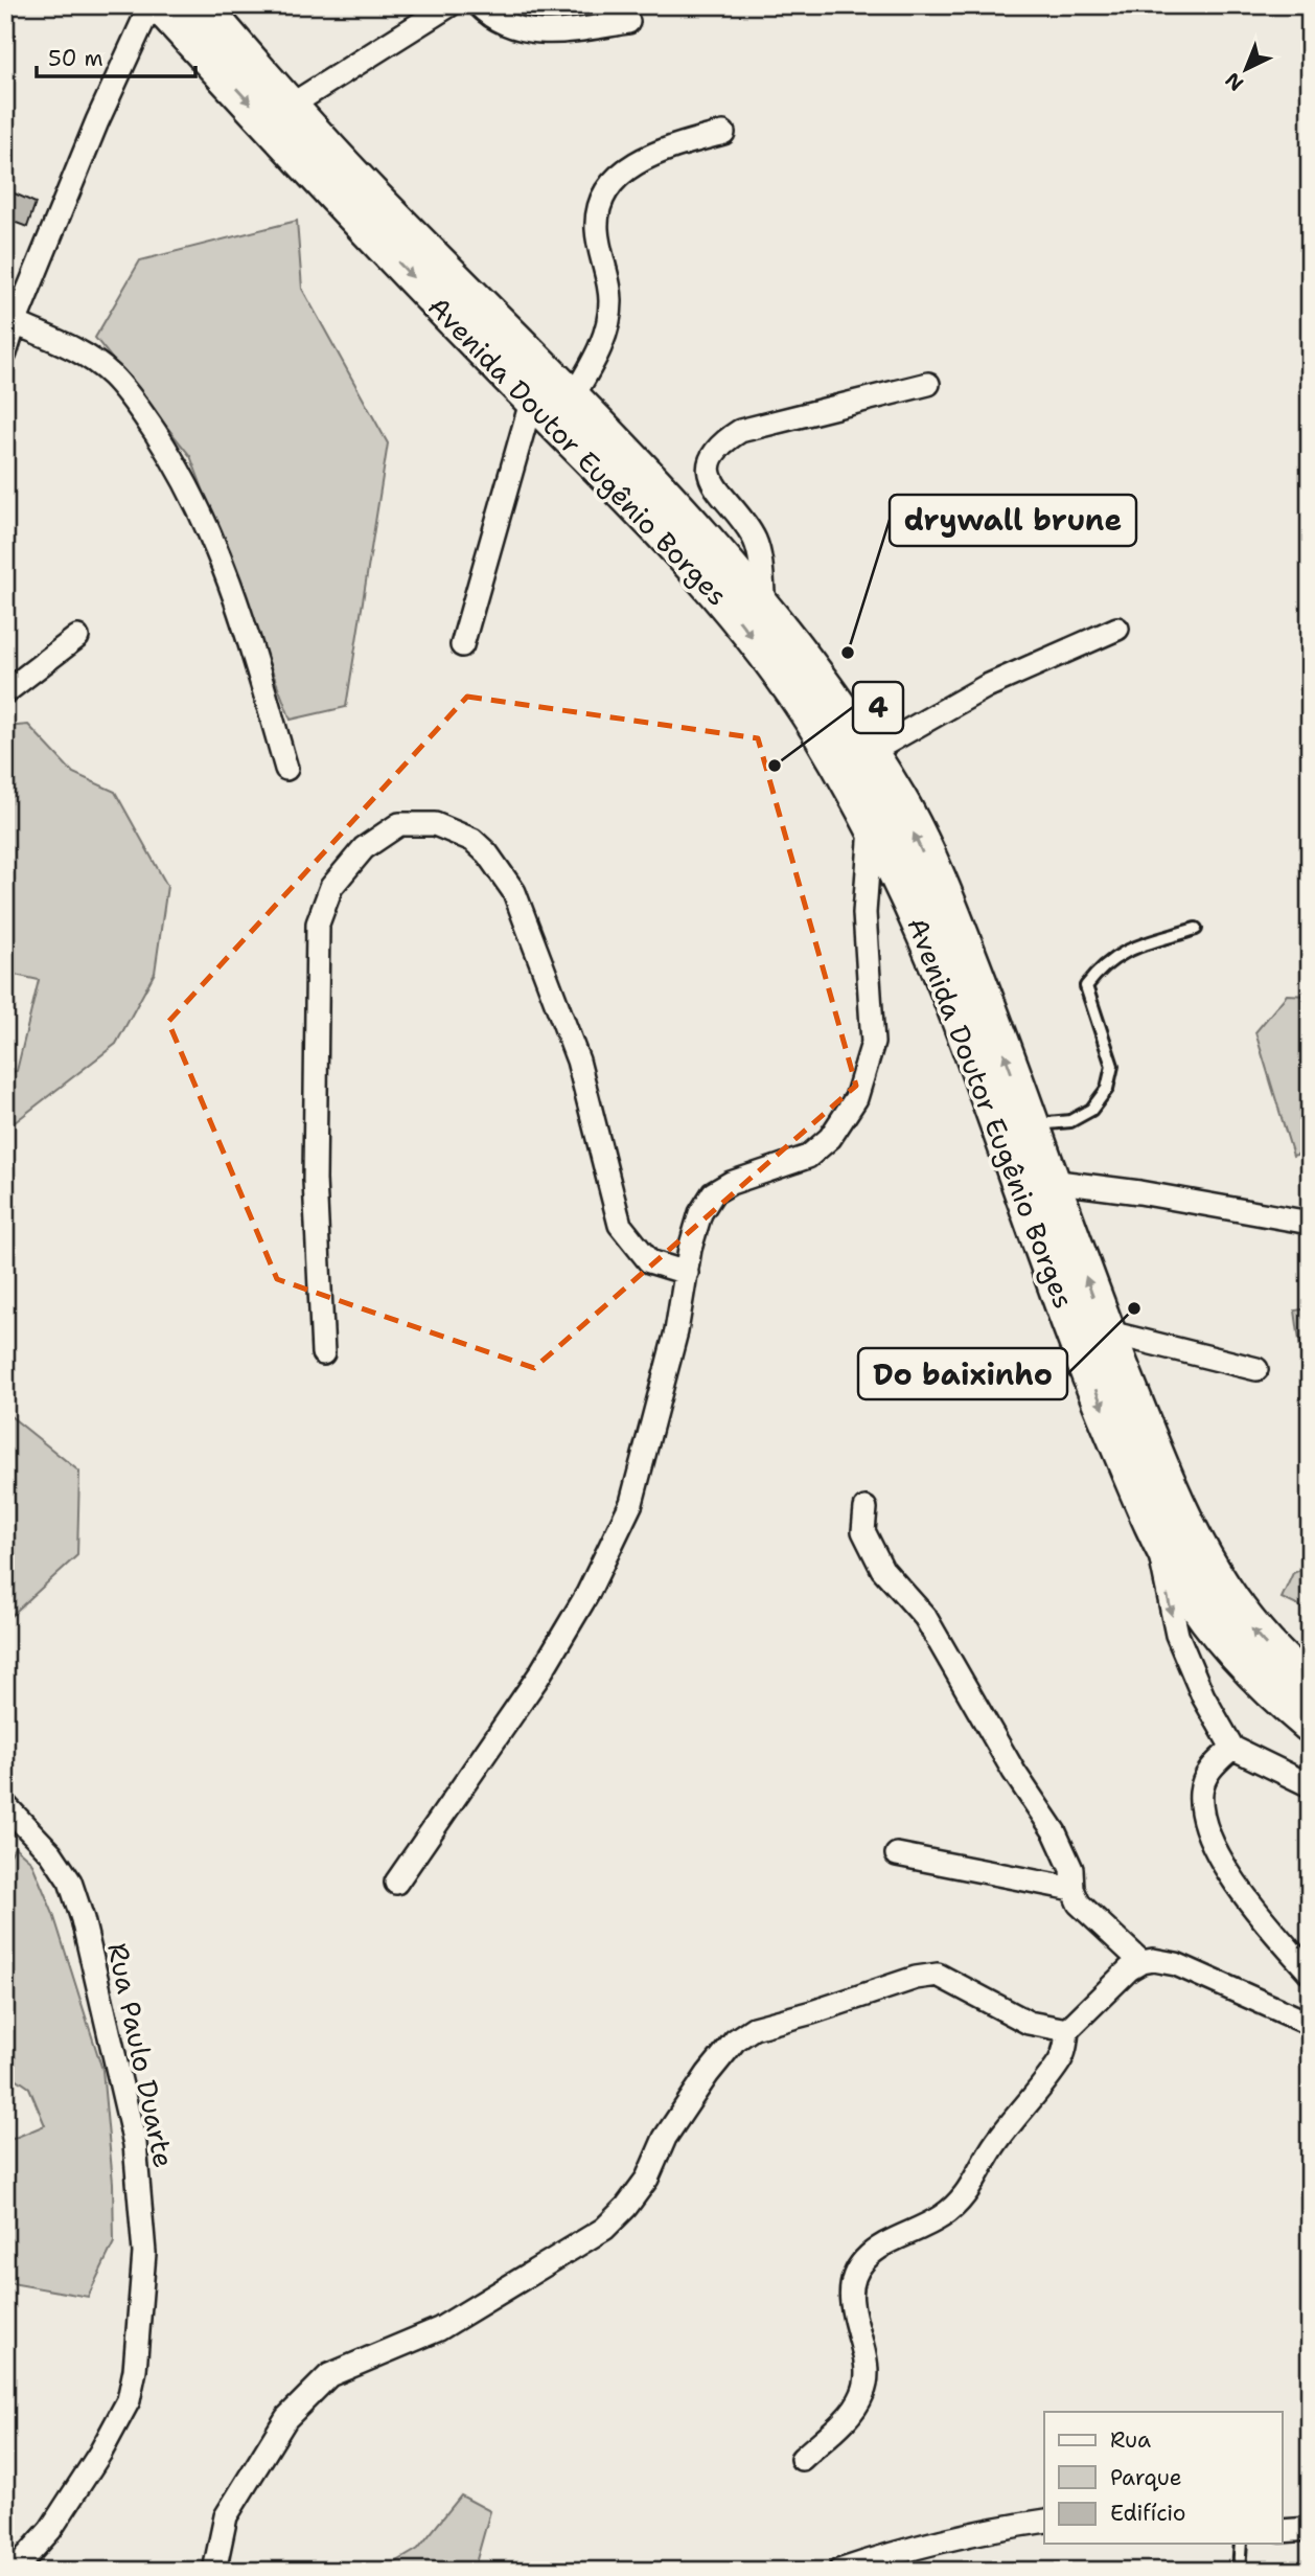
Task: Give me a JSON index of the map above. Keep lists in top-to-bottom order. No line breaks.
{"streets":{"highway":["Avenida Doutor Eugênio Borges"],"street":["Rua Paulo Duarte"]},"places":["drywall brune","4","Do baixinho"],"legend":["Rua","Parque","Edifício"],"scale_bar":"50 m","north":"bottom left"}
